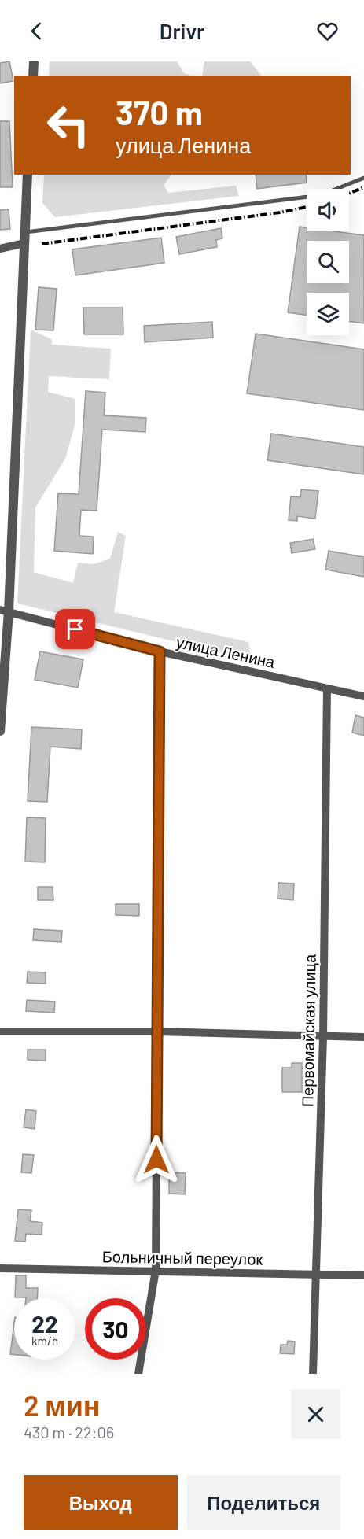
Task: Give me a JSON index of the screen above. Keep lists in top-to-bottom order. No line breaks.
{"streets":{"street":["улица Ленина","Первомайская улица","Больничный переулок"]},"crossings":[["улица Ленина","Первомайская улица"],["Первомайская улица","Больничный переулок"]],"page":{"header":"Drivr","turn":["370 m","улица Ленина"],"speed":"22 km/h","limit":"30","heading":["2 мин","430 m · 22:06"],"buttons":["Выход","Поделиться"]}}
